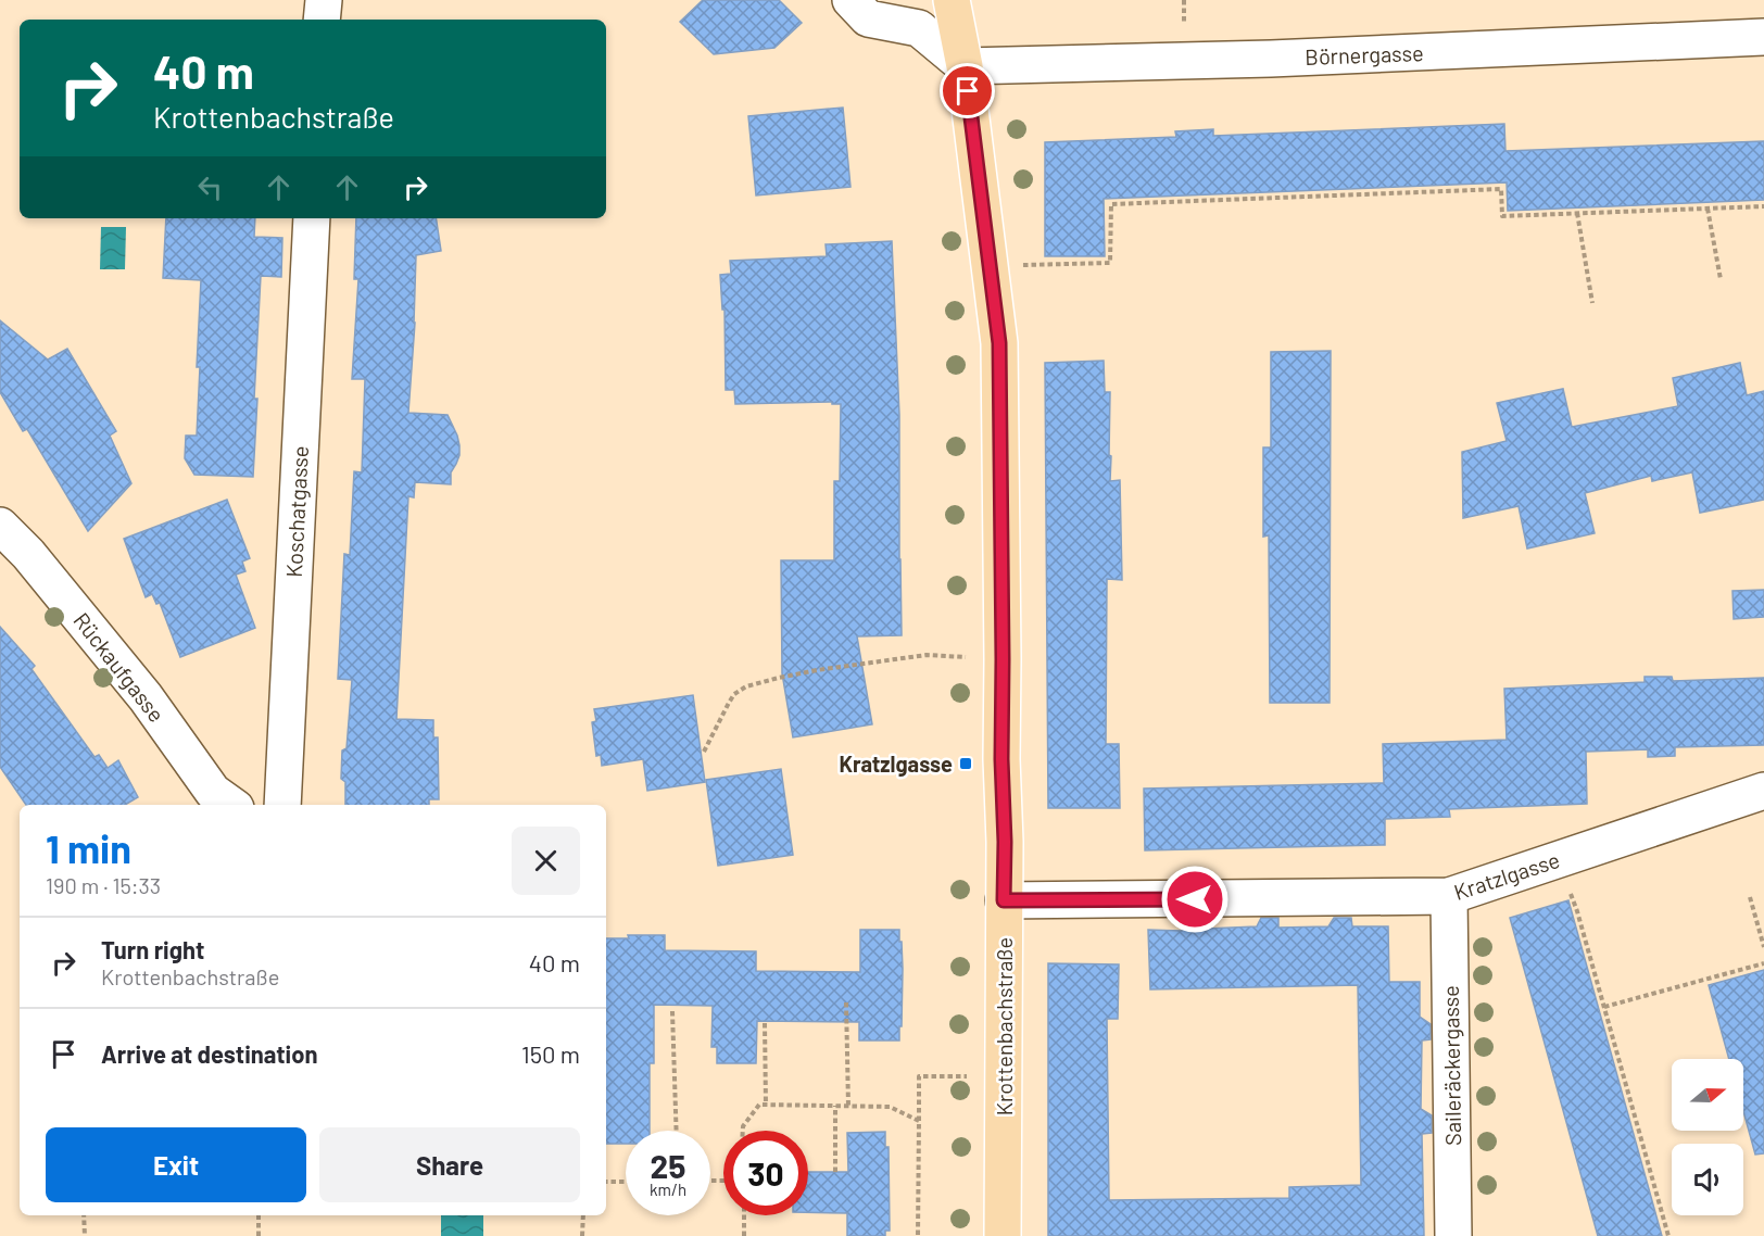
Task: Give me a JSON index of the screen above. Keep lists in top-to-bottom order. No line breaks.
{"streets":{"main road":["Krottenbachstraße"],"street":["Börnergasse","Koschatgasse","Rückaufgasse","Kratzlgasse","Saileräckergasse"]},"crossings":[["Börnergasse","Krottenbachstraße"],["Kratzlgasse","Krottenbachstraße"],["Kratzlgasse","Saileräckergasse"]],"places":{"transit":["Kratzlgasse"]},"north":"right","page":{"turn":["40 m","Krottenbachstraße"],"heading":["1 min","190 m · 15:33"],"list":[{"name":"Turn right","note":"Krottenbachstraße","value":"40 m"},{"name":"Arrive at destination","value":"150 m"}],"buttons":["Exit","Share"],"speed":"25 km/h","limit":"30"}}
